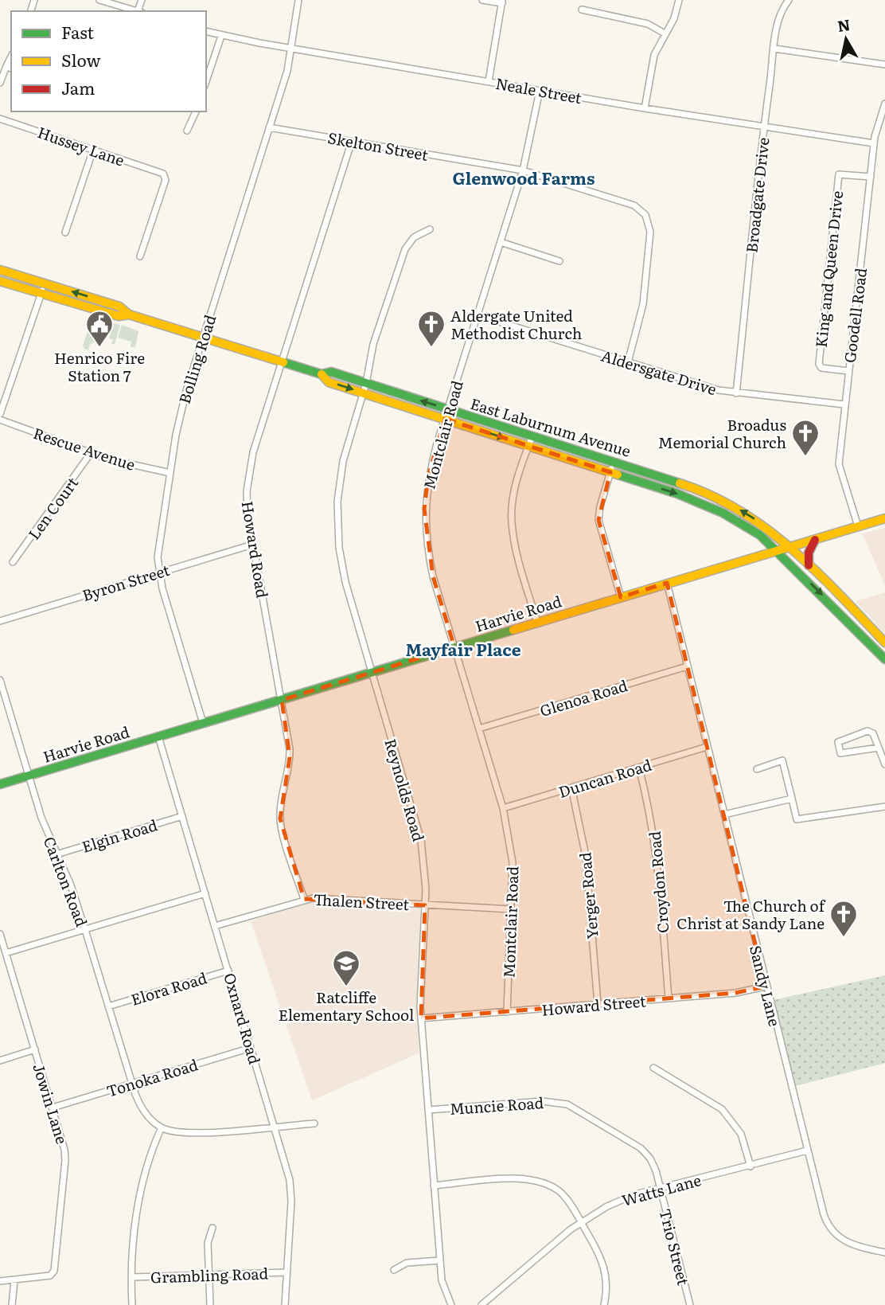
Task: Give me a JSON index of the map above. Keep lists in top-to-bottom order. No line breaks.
{"streets":{"main road":["East Laburnum Avenue","Harvie Road"],"street":["Neale Street","Hussey Lane","Skelton Street","Broadgate Drive","King and Queen Drive","Goodell Road","Bolling Road","Aldersgate Drive","Montclair Road","Rescue Avenue","Len Court","Howard Road","Byron Street","Glenoa Road","Duncan Road","Reynolds Road","Elgin Road","Carlton Road","Croydon Road","Yerger Road","Thalen Street","Sandy Lane","Elora Road","Howard Street","Oxnard Road","Tonoka Road","Jowin Lane","Muncie Road","Watts Lane","Trio Street","Grambling Road"]},"crossings":[["Neale Street","Broadgate Drive"],["Neale Street","Goodell Road"],["Neale Street","Bolling Road"],["Neale Street","Montclair Road"],["Skelton Street","Bolling Road"],["Skelton Street","Aldersgate Drive"],["Skelton Street","Montclair Road"],["Skelton Street","Howard Road"],["Broadgate Drive","Aldersgate Drive"],["King and Queen Drive","Goodell Road"],["Goodell Road","Aldersgate Drive"],["Goodell Road","Harvie Road"],["Bolling Road","East Laburnum Avenue"],["Bolling Road","Rescue Avenue"],["Bolling Road","Byron Street"],["Bolling Road","Harvie Road"],["Aldersgate Drive","Montclair Road"],["East Laburnum Avenue","Montclair Road"],["East Laburnum Avenue","Howard Road"],["East Laburnum Avenue","Harvie Road"],["East Laburnum Avenue","Reynolds Road"],["Montclair Road","Harvie Road"],["Montclair Road","Glenoa Road"],["Montclair Road","Duncan Road"],["Montclair Road","Thalen Street"],["Montclair Road","Howard Street"],["Rescue Avenue","Len Court"],["Howard Road","Byron Street"],["Howard Road","Harvie Road"],["Howard Road","Thalen Street"],["Harvie Road","Reynolds Road"],["Harvie Road","Carlton Road"],["Harvie Road","Sandy Lane"],["Harvie Road","Oxnard Road"],["Glenoa Road","Sandy Lane"],["Duncan Road","Croydon Road"],["Duncan Road","Yerger Road"],["Duncan Road","Sandy Lane"],["Reynolds Road","Thalen Street"],["Reynolds Road","Howard Street"],["Reynolds Road","Muncie Road"],["Elgin Road","Carlton Road"],["Elgin Road","Oxnard Road"],["Carlton Road","Elora Road"],["Carlton Road","Tonoka Road"],["Croydon Road","Howard Street"],["Yerger Road","Howard Street"],["Thalen Street","Oxnard Road"],["Sandy Lane","Howard Street"],["Sandy Lane","Watts Lane"],["Elora Road","Oxnard Road"],["Oxnard Road","Tonoka Road"],["Oxnard Road","Grambling Road"],["Tonoka Road","Jowin Lane"],["Muncie Road","Watts Lane"],["Muncie Road","Trio Street"],["Watts Lane","Trio Street"]],"districts":["Glenwood Farms","Mayfair Place"],"places":{"public building":["Henrico Fire Station 7"],"church":["Aldergate United Methodist Church","Broadus Memorial Church","The Church of Christ at Sandy Lane"],"school or university":["Ratcliffe Elementary School"]},"legend":["Fast","Slow","Jam"],"north":"top"}
